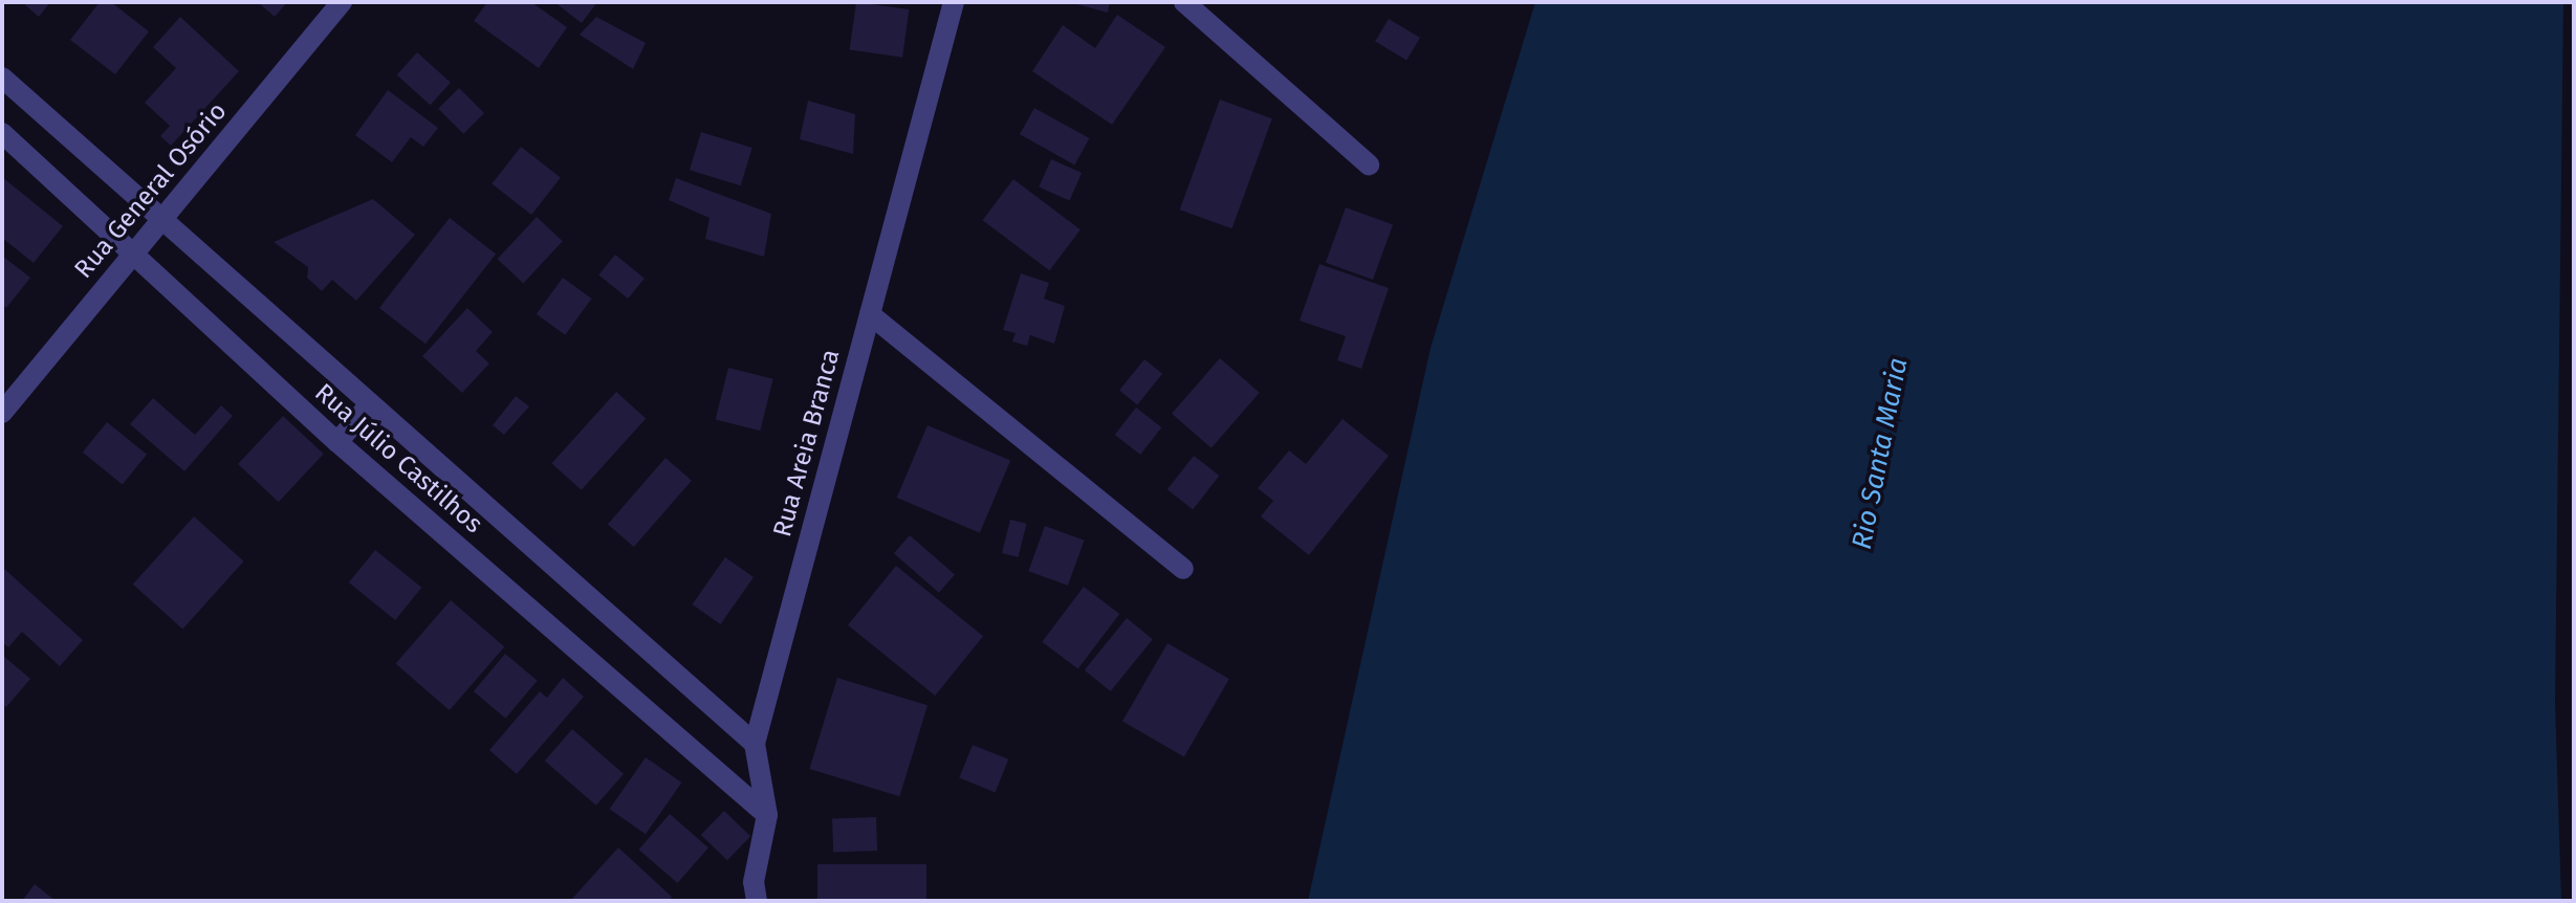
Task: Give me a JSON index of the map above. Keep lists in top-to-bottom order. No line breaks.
{"streets":{"street":["Rua General Osório","Rua Areia Branca","Rua Júlio Castilhos"]},"crossings":[["Rua General Osório","Rua Júlio Castilhos"],["Rua Areia Branca","Rua Júlio Castilhos"]],"water":["Rio Santa Maria"]}
